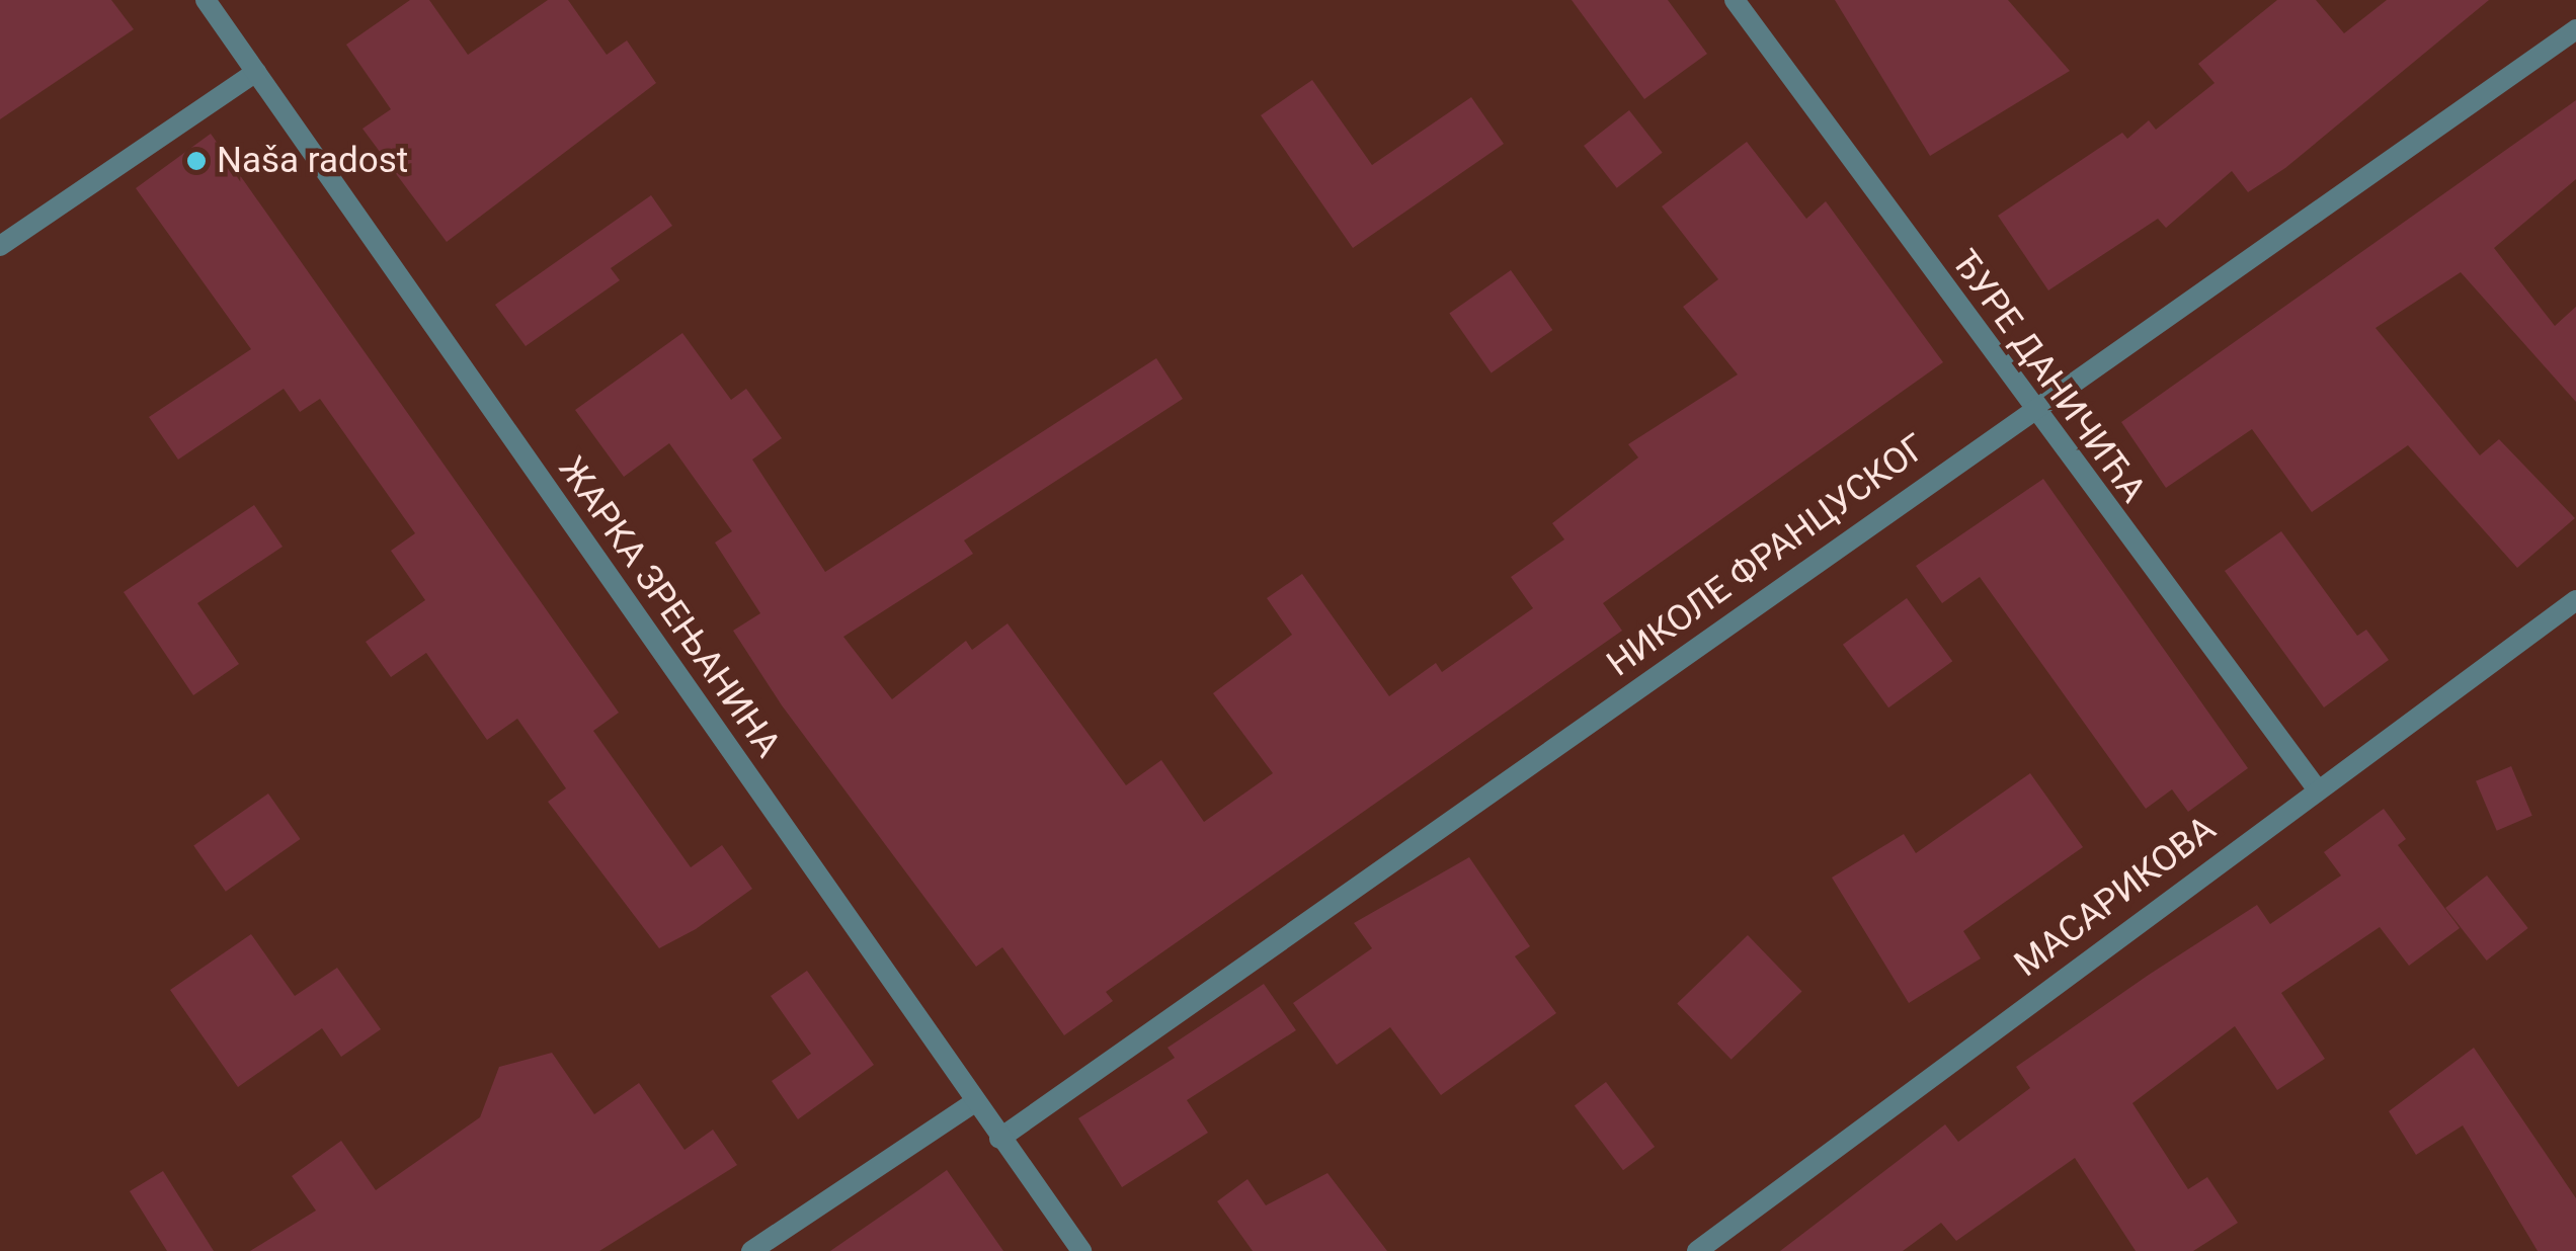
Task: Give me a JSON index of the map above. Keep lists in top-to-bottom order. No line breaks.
{"streets":{"street":["ЂУРЕ ДАНИЧИЋА","НИКОЛЕ ФРАНЦУСКОГ","ЖАРКА ЗРЕЊАНИНА","МАСАРИКОВА"]},"crossings":[["ЂУРЕ ДАНИЧИЋА","НИКОЛЕ ФРАНЦУСКОГ"],["ЂУРЕ ДАНИЧИЋА","МАСАРИКОВА"],["НИКОЛЕ ФРАНЦУСКОГ","ЖАРКА ЗРЕЊАНИНА"]],"places":["Naša radost"]}
